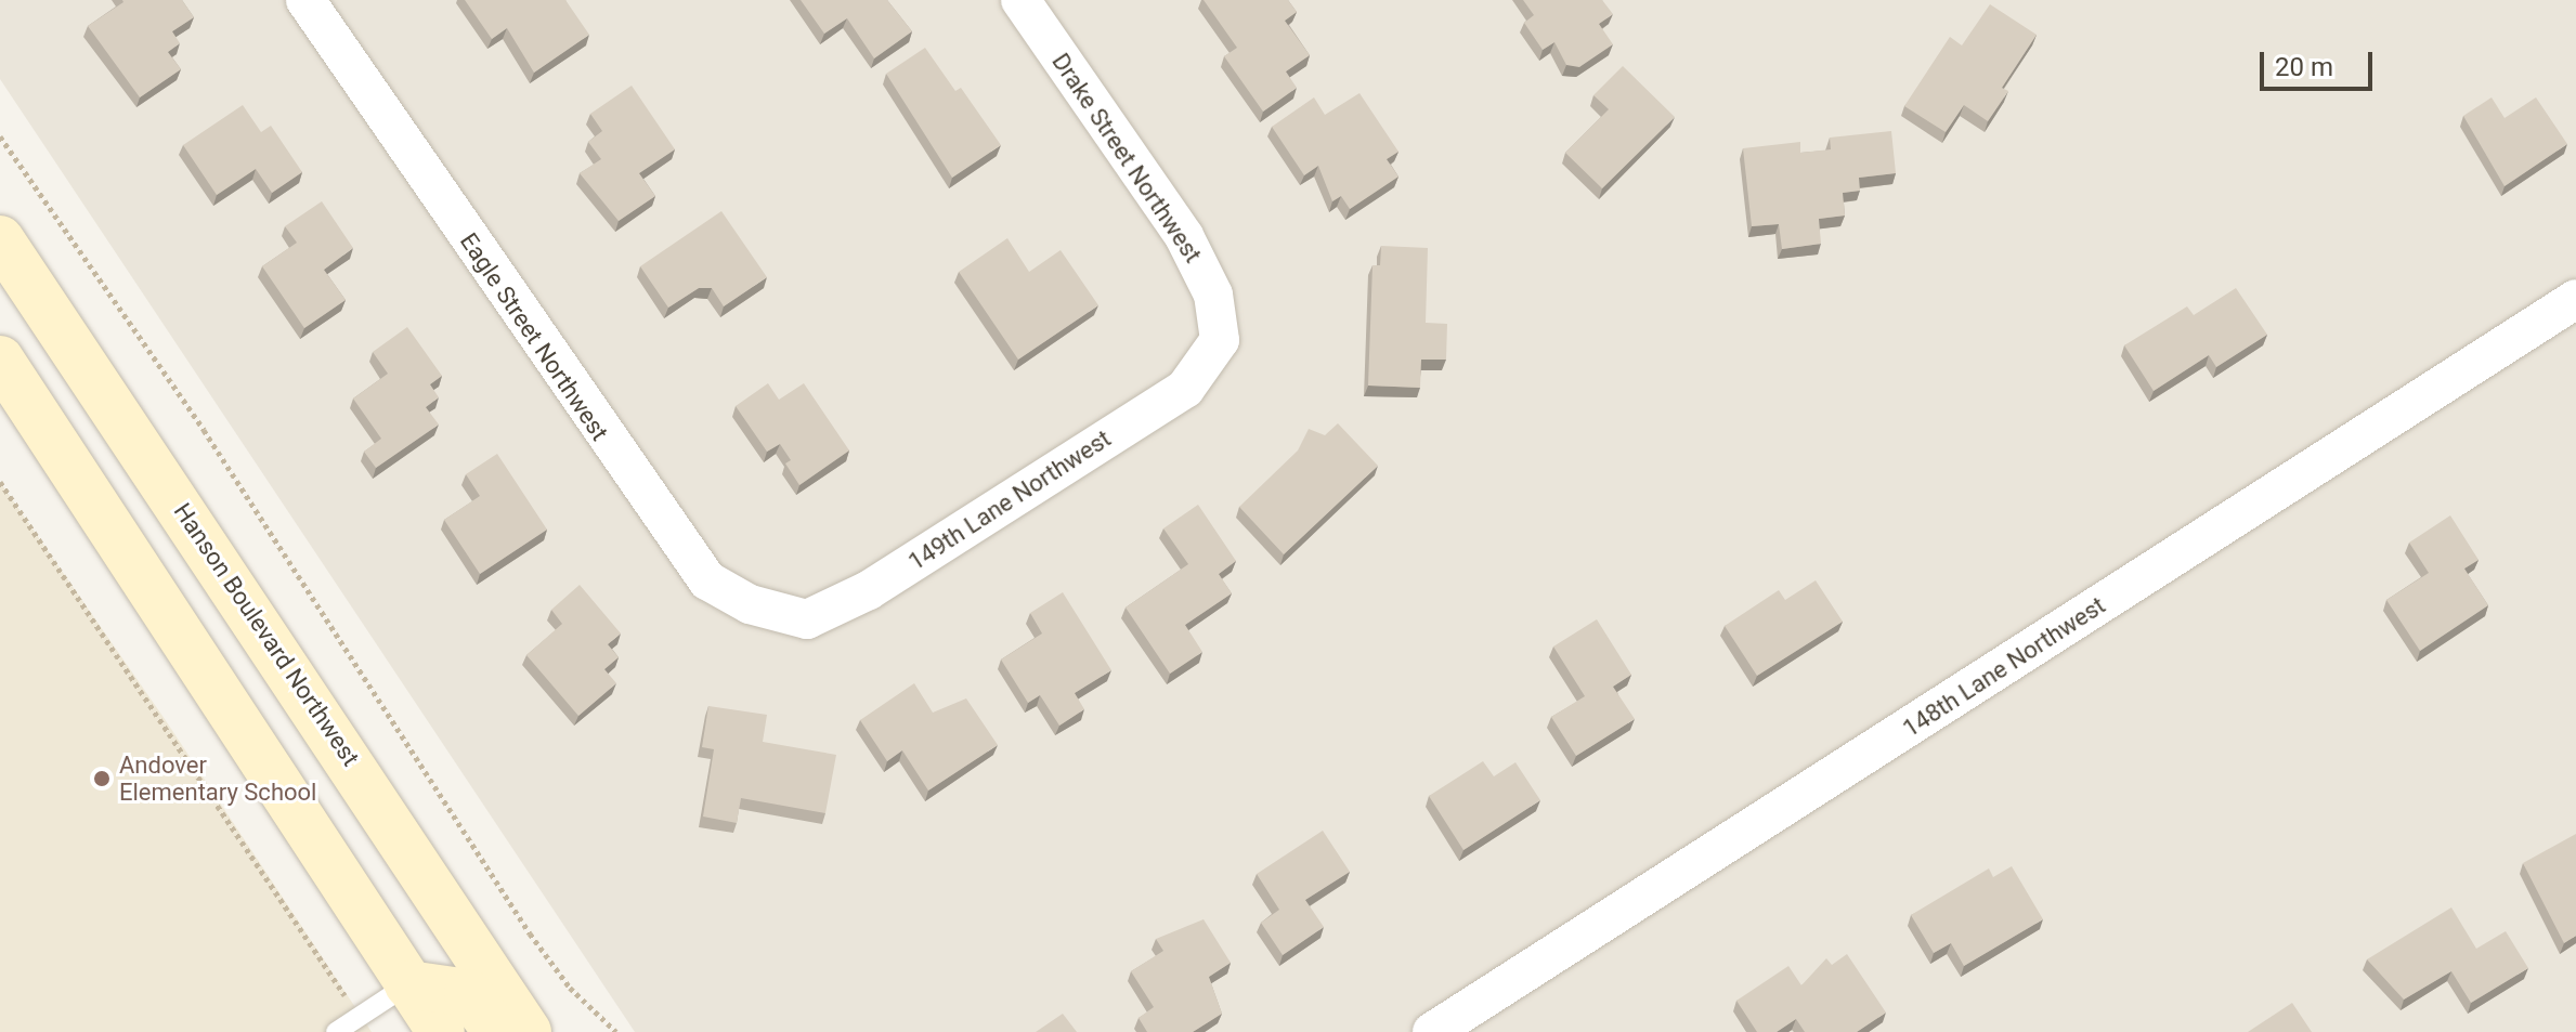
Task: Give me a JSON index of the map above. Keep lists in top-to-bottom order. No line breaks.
{"streets":{"main road":["Hanson Boulevard Northwest"],"street":["Drake Street Northwest","Eagle Street Northwest","149th Lane Northwest","148th Lane Northwest"]},"crossings":[["Drake Street Northwest","149th Lane Northwest"],["Eagle Street Northwest","149th Lane Northwest"]],"places":["Andover Elementary School"],"scale_bar":"20 m"}
